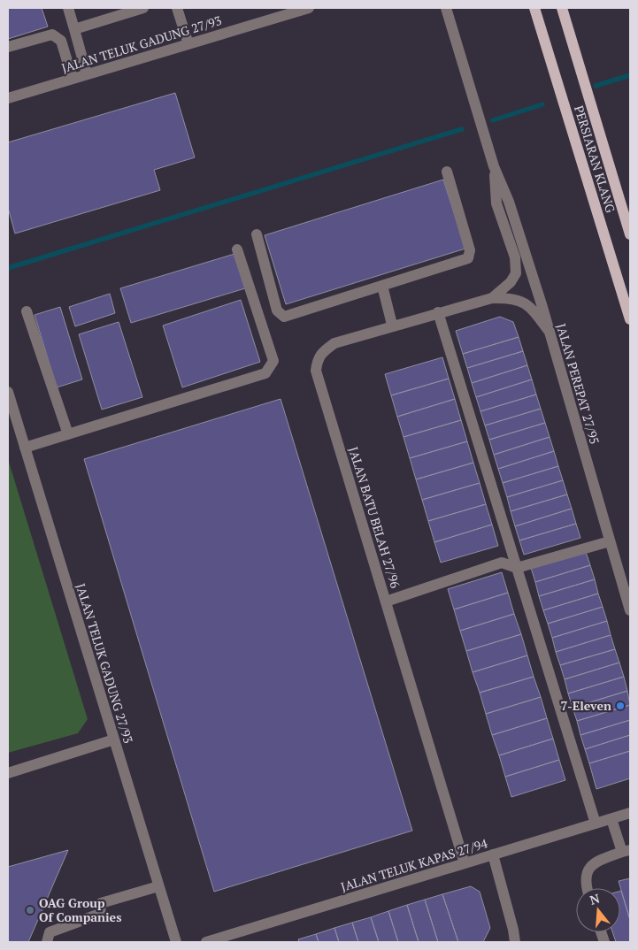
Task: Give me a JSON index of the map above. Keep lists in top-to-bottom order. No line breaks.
{"streets":{"main road":["PERSIARAN KLANG"],"street":["JALAN TELUK GADUNG 27/93","JALAN PEREPAT 27/95","JALAN BATU BELAH 27/96","JALAN TELUK KAPAS 27/94"]},"crossings":[["JALAN PEREPAT 27/95","JALAN BATU BELAH 27/96"],["JALAN BATU BELAH 27/96","JALAN TELUK KAPAS 27/94"]],"places":["7-Eleven","OAG Group Of Companies"],"north":"top"}
